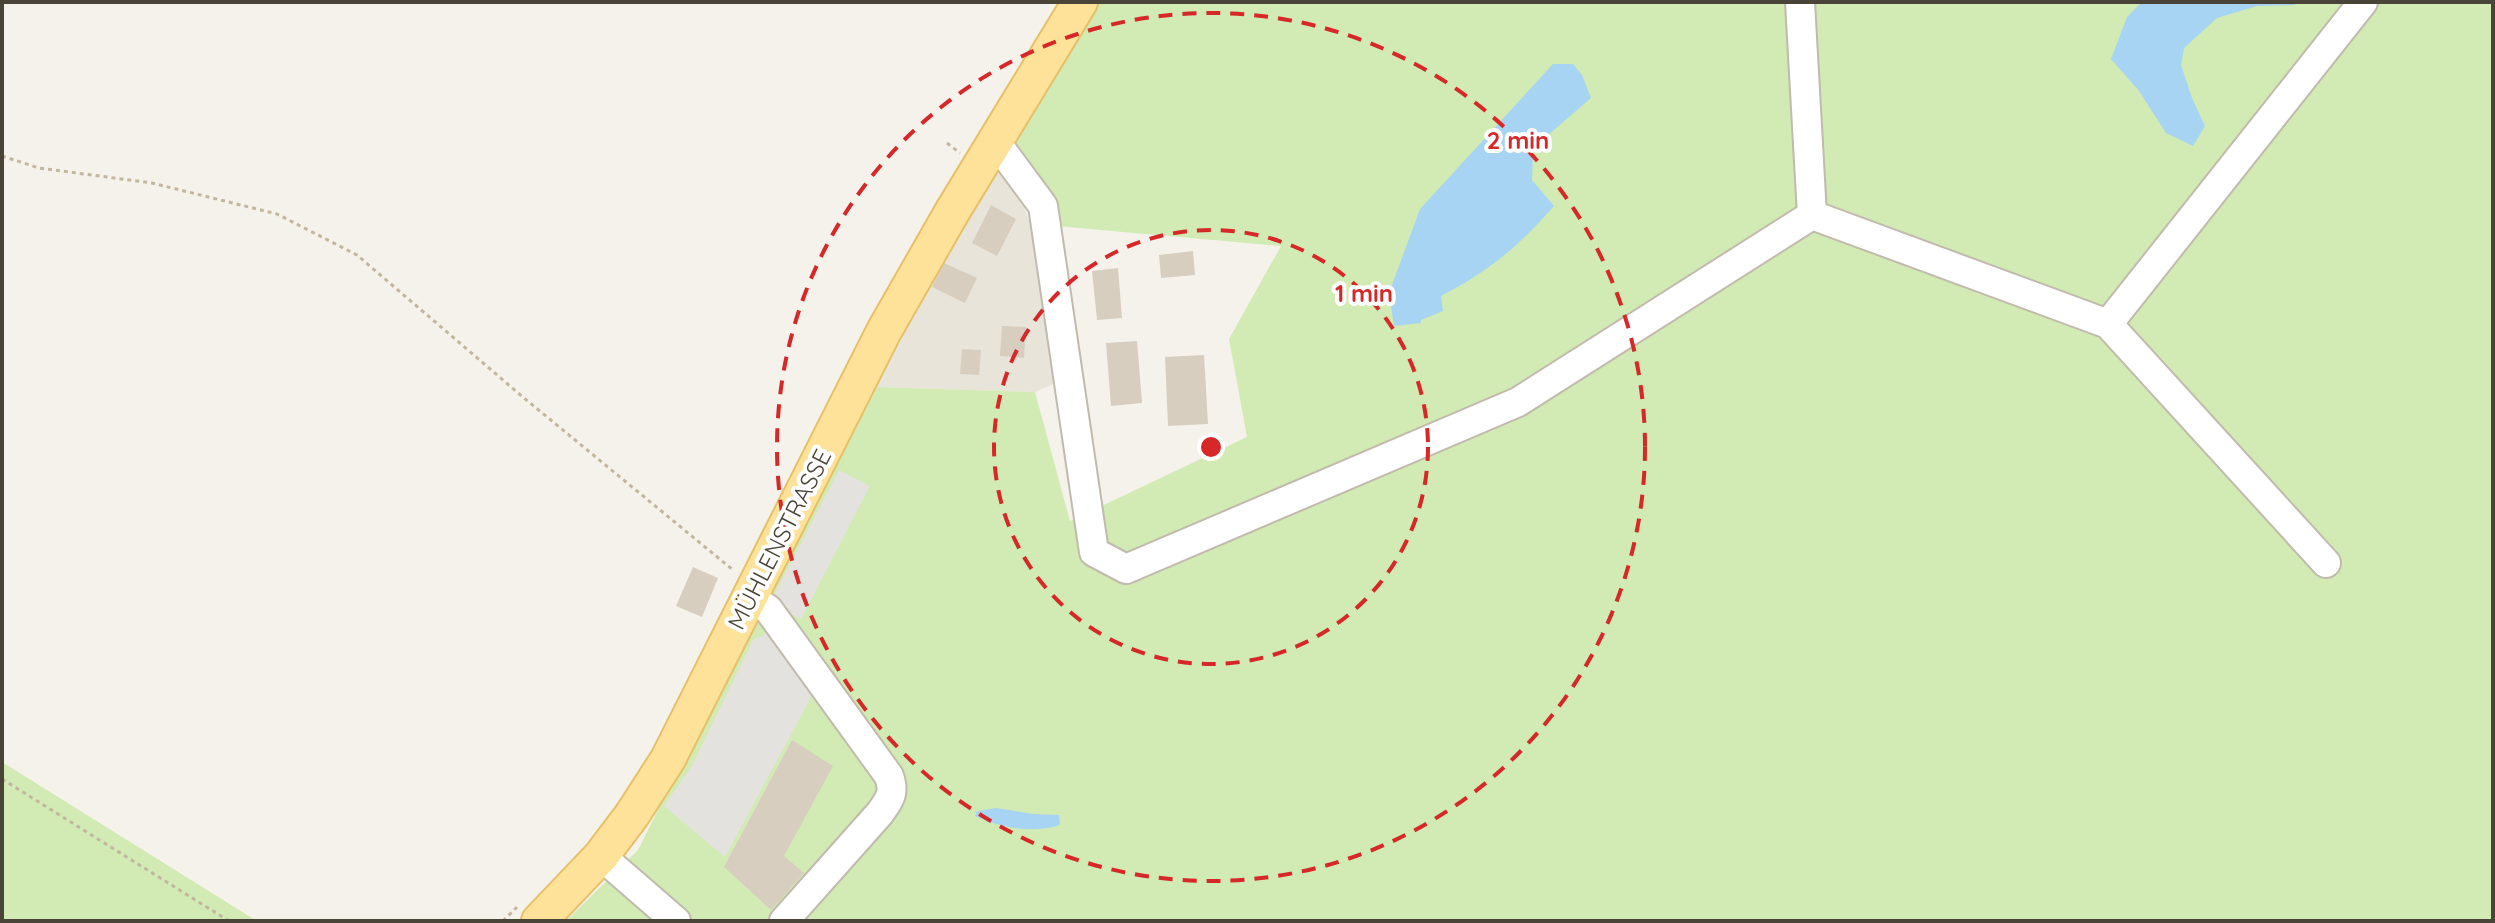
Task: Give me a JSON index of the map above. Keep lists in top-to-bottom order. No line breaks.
{"streets":{"main road":["MÜHLENSTRASSE"]},"rings":["2 min","1 min"]}
